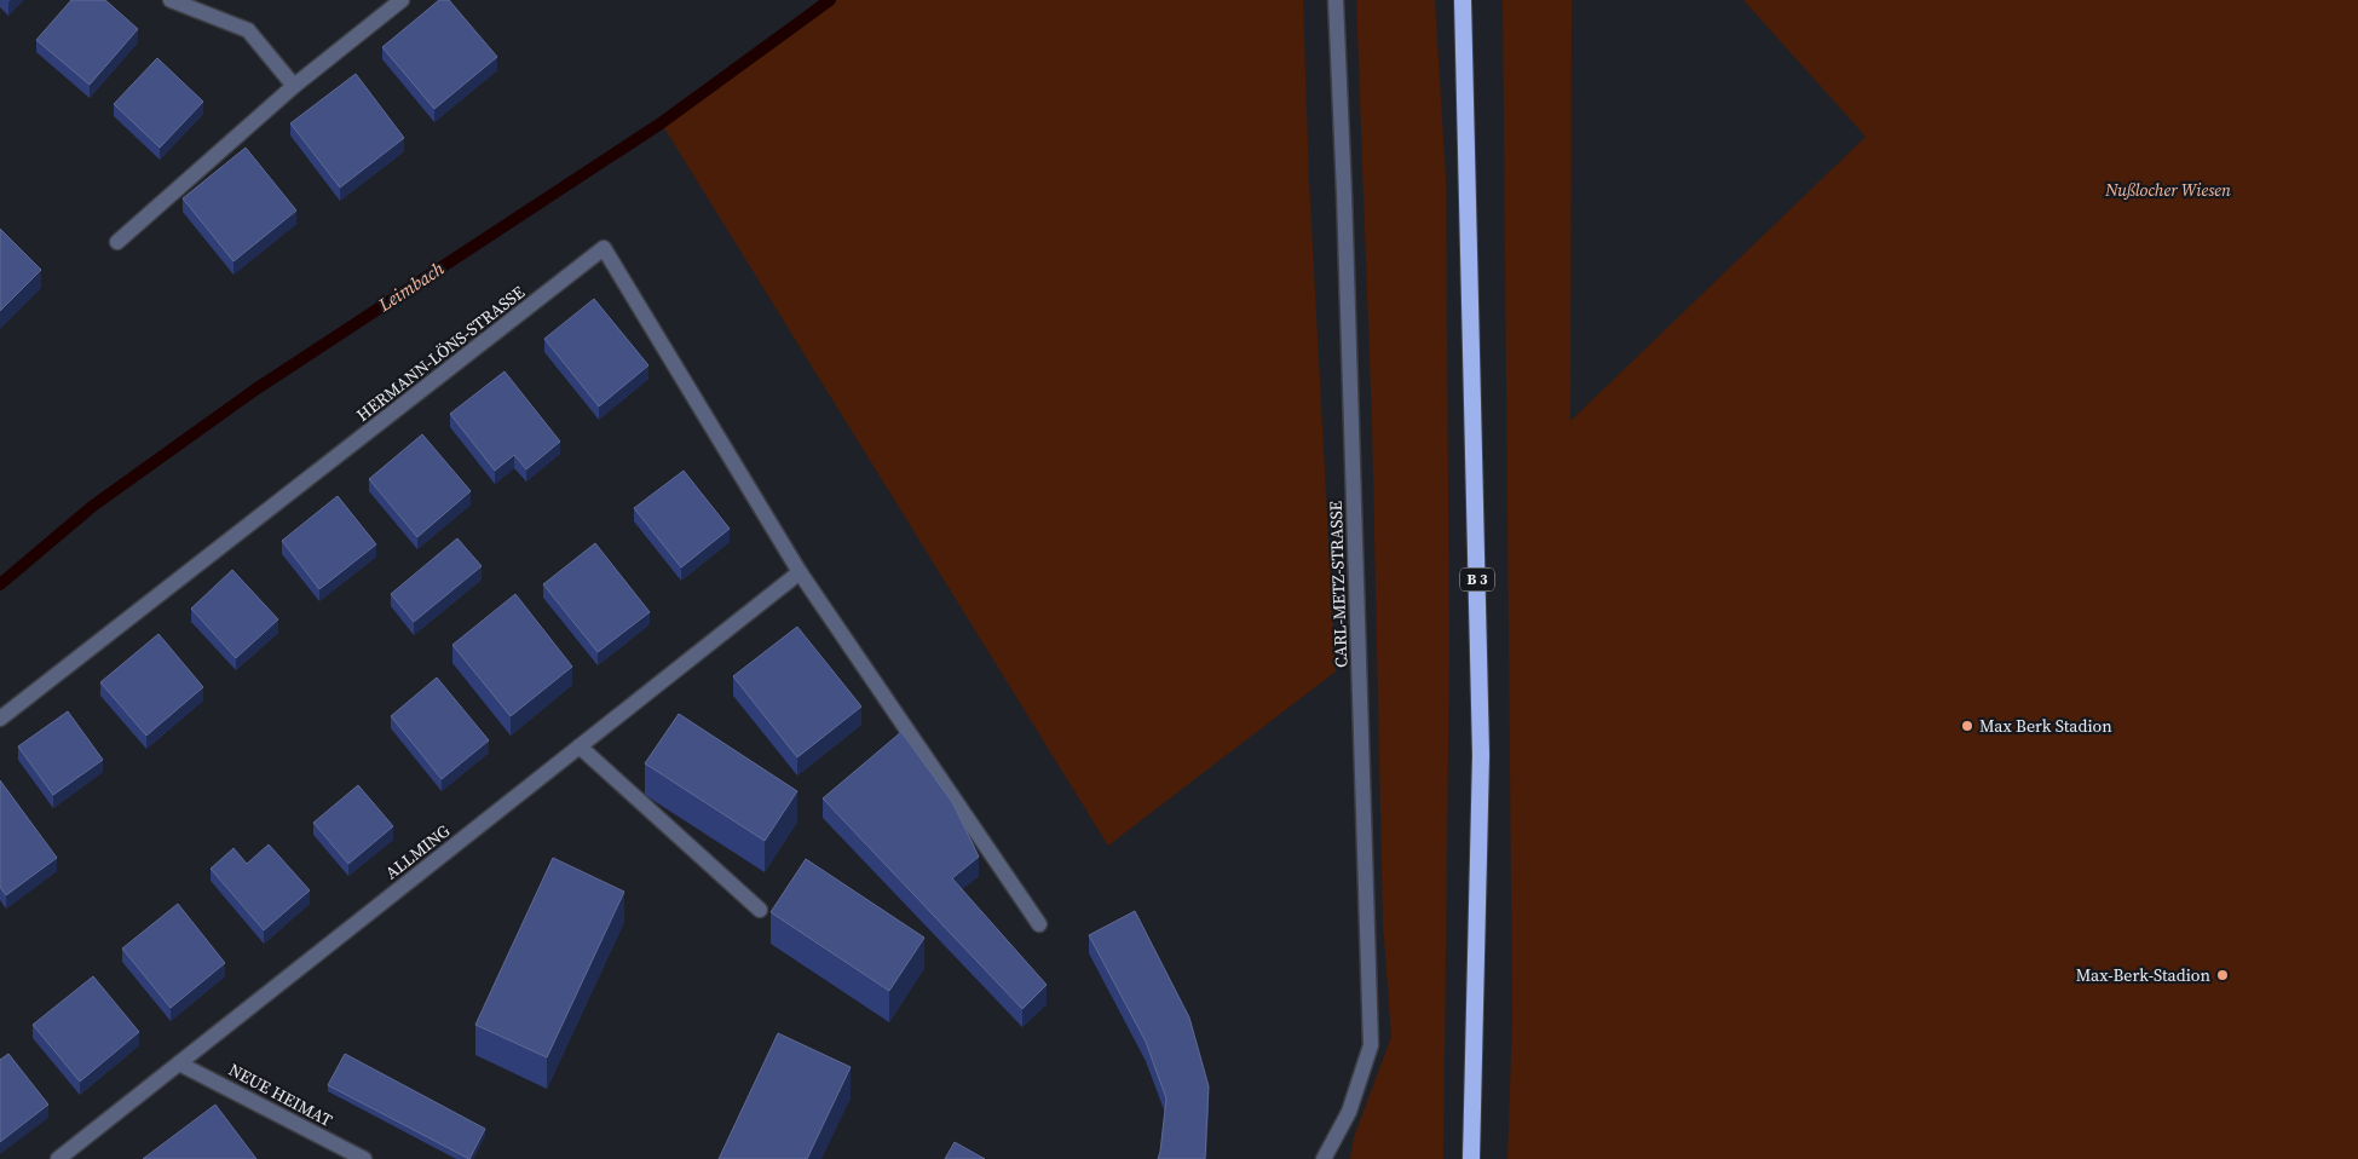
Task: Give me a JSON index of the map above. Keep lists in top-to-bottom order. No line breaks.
{"streets":{"highway":["B 3"],"street":["HERMANN-LÖNS-STRASSE","CARL-METZ-STRASSE","ALLMING","NEUE HEIMAT"]},"crossings":[["HERMANN-LÖNS-STRASSE","ALLMING"],["ALLMING","NEUE HEIMAT"]],"water":["Leimbach"],"parks":["Nußlocher Wiesen"],"places":["Max Berk Stadion","Max-Berk-Stadion"]}
